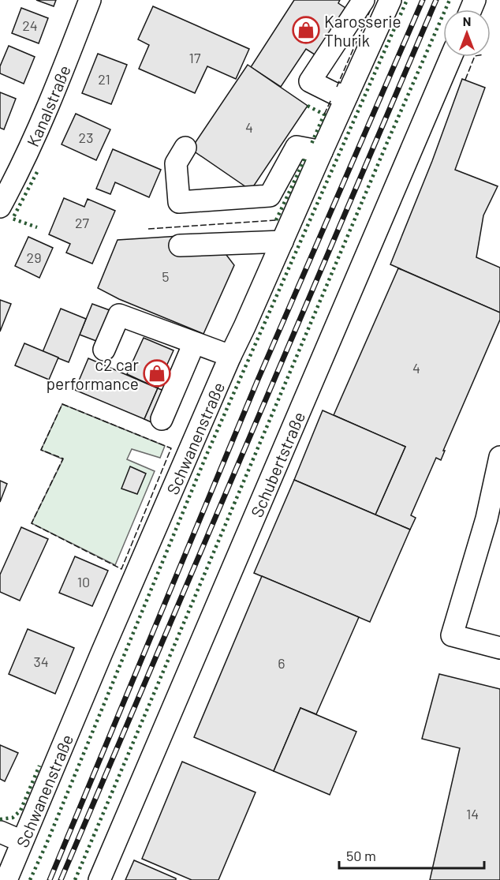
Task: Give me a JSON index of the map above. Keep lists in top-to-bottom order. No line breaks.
{"streets":{"street":["Kanalstraße","Schwanenstraße","Schubertstraße"]},"places":{"shop":["Karosserie Thurik","c2 car performance"]},"house_numbers":["24","17","21","4","23","27","29","5","4","10","34","6","14"],"scale_bar":"50 m","north":"top"}
